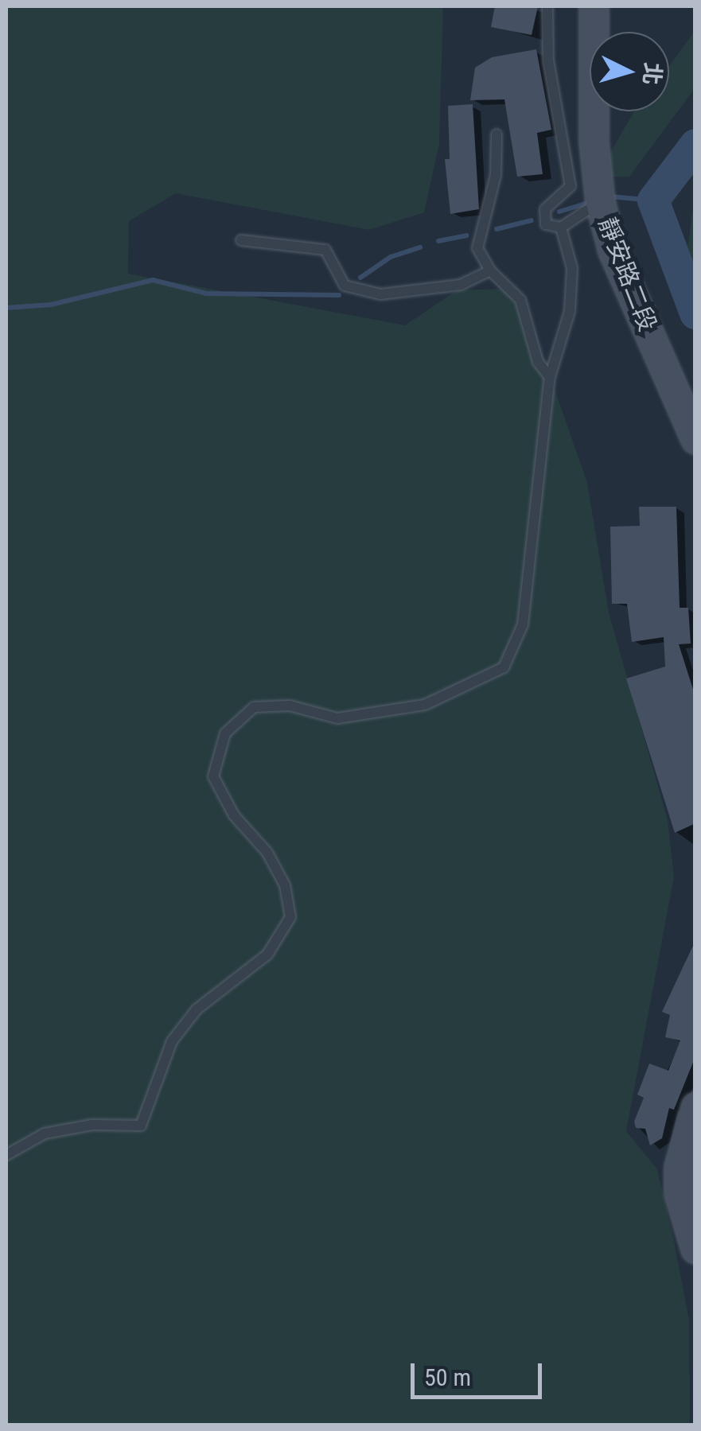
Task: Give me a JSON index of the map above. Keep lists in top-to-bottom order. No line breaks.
{"streets":{"main road":["靜安路二段"]},"scale_bar":"50 m","north":"right"}
